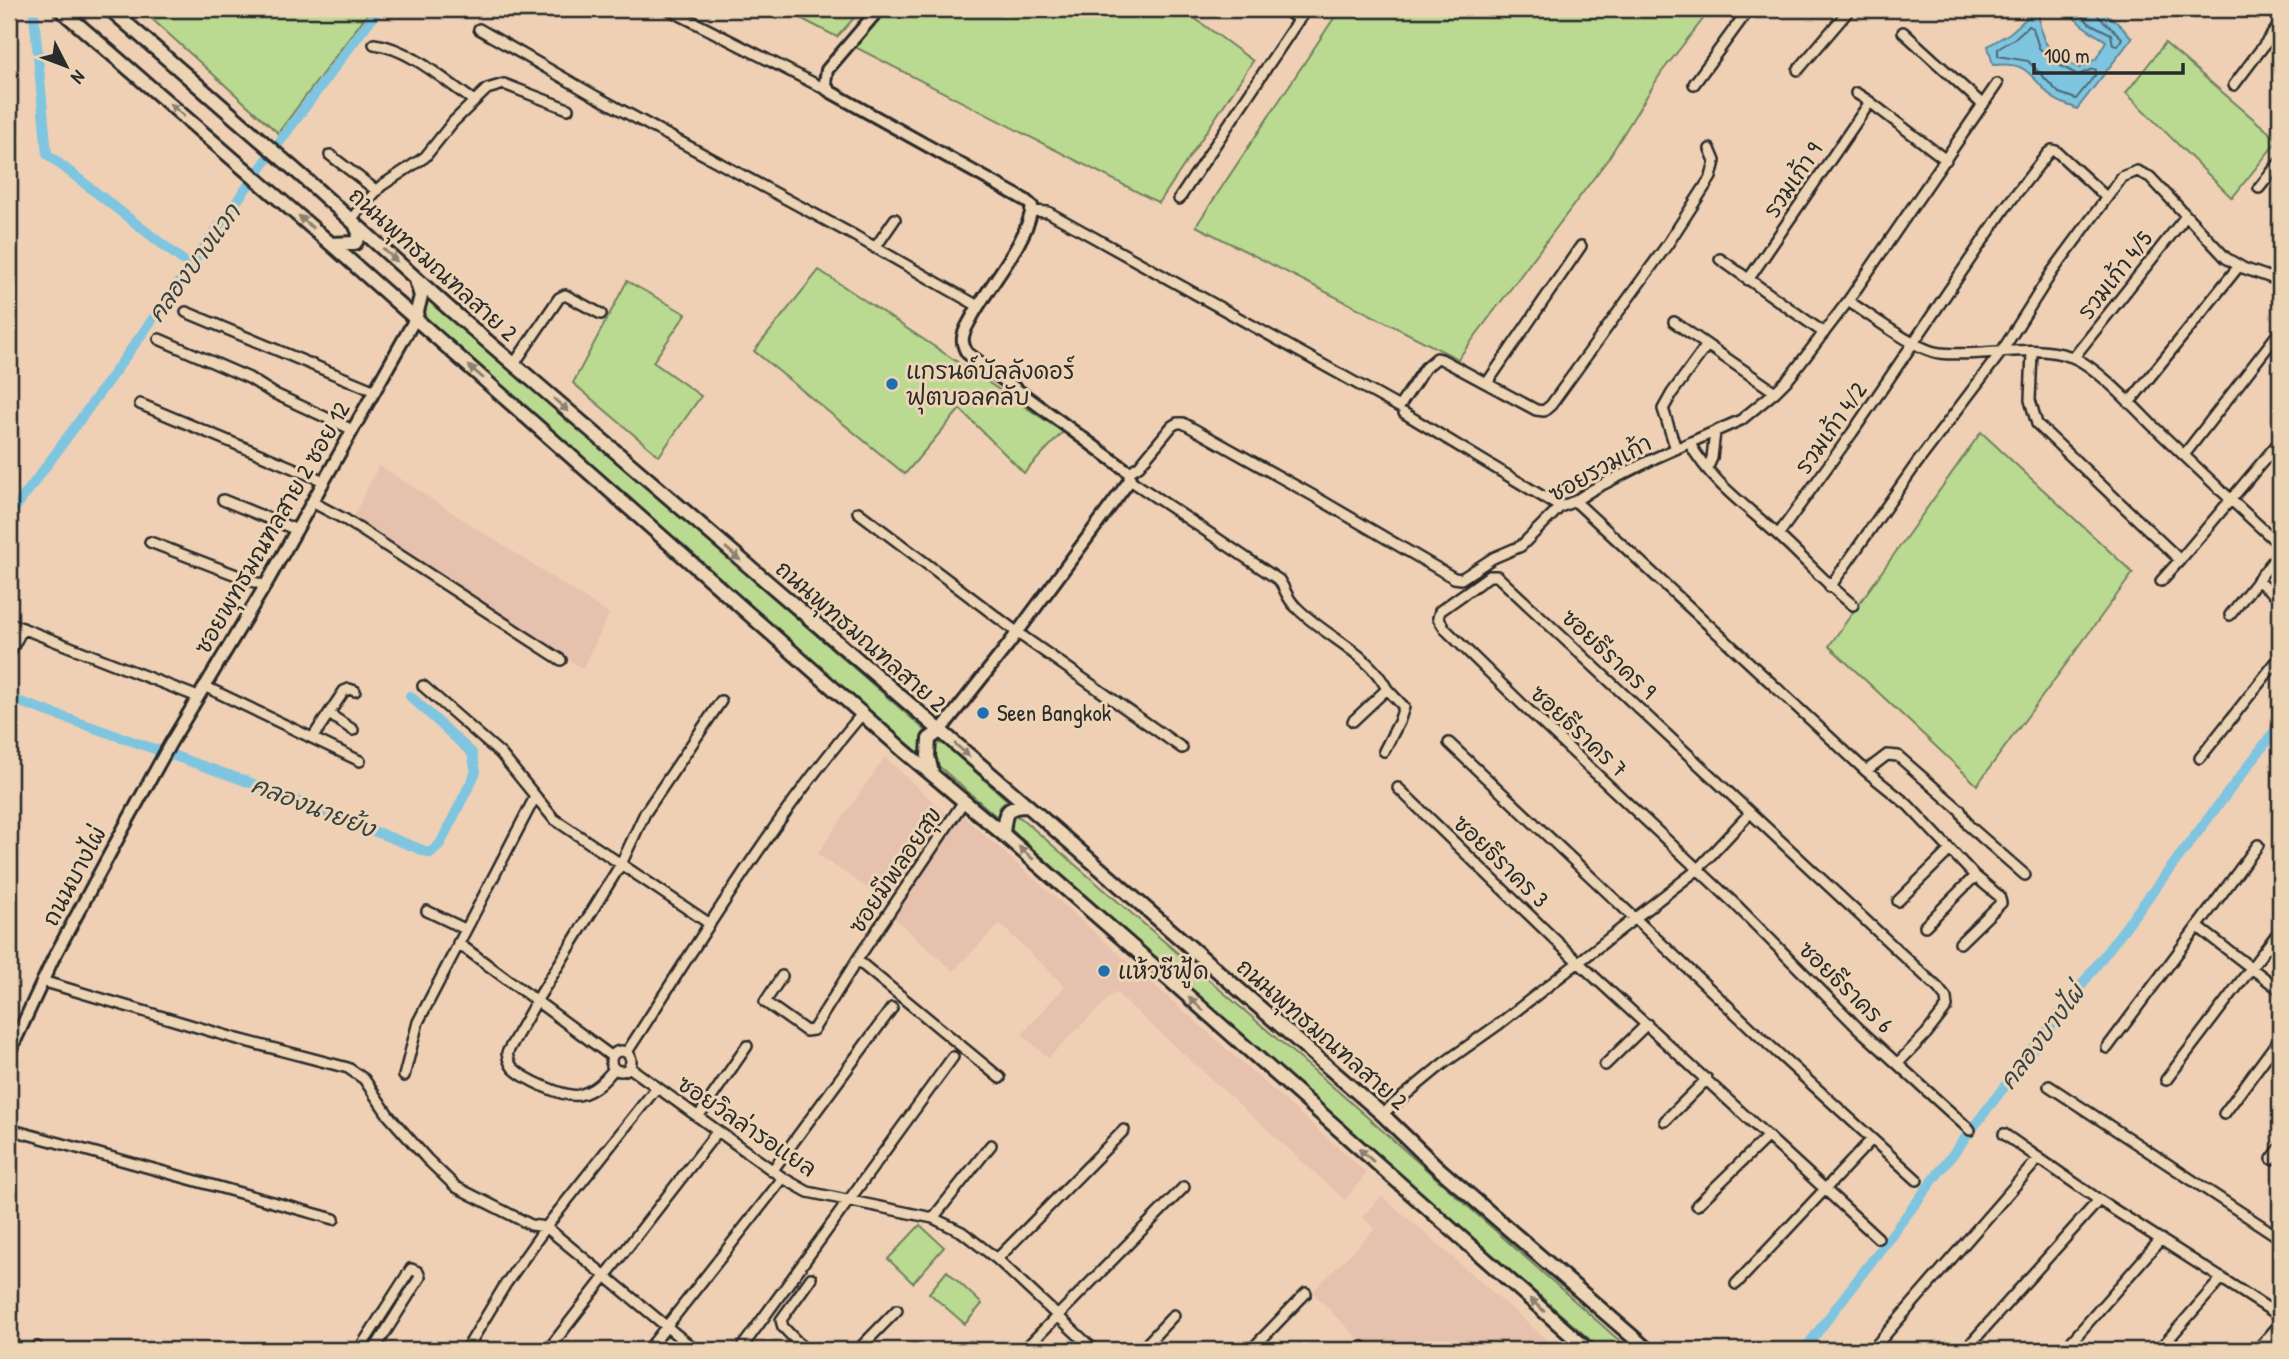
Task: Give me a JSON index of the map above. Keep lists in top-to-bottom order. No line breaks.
{"streets":{"main road":["ถนนพุทธมณฑลสาย 2"],"street":["รวมเก้า 9","รวมเก้า 4/5","รวมเก้า 4/2","ซอยรวมเก้า","ซอยพุทธมณฑลสาย 2 ซอย 12","ซอยธีราคร 9","ซอยธีราคร 7","ซอยธีราคร 3","ซอยมีพลอยสุข","ถนนบางไผ่","ซอยธีราคร 6","ซอยวิลล่ารอแยล"]},"crossings":[["ซอยพุทธมณฑลสาย 2 ซอย 12","ถนนบางไผ่"],["ซอยธีราคร 9","ซอยธีราคร 7"],["ซอยธีราคร 7","ซอยธีราคร 6"]],"water":["คลองบางแวก","คลองนายย้ง","คลองบางไผ่"],"places":["แกรนด์บัลลังดอร์ ฟุตบอลคลับ","Seen Bangkok","แห้วซีฟู้ด"],"scale_bar":"100 m","north":"bottom right"}
